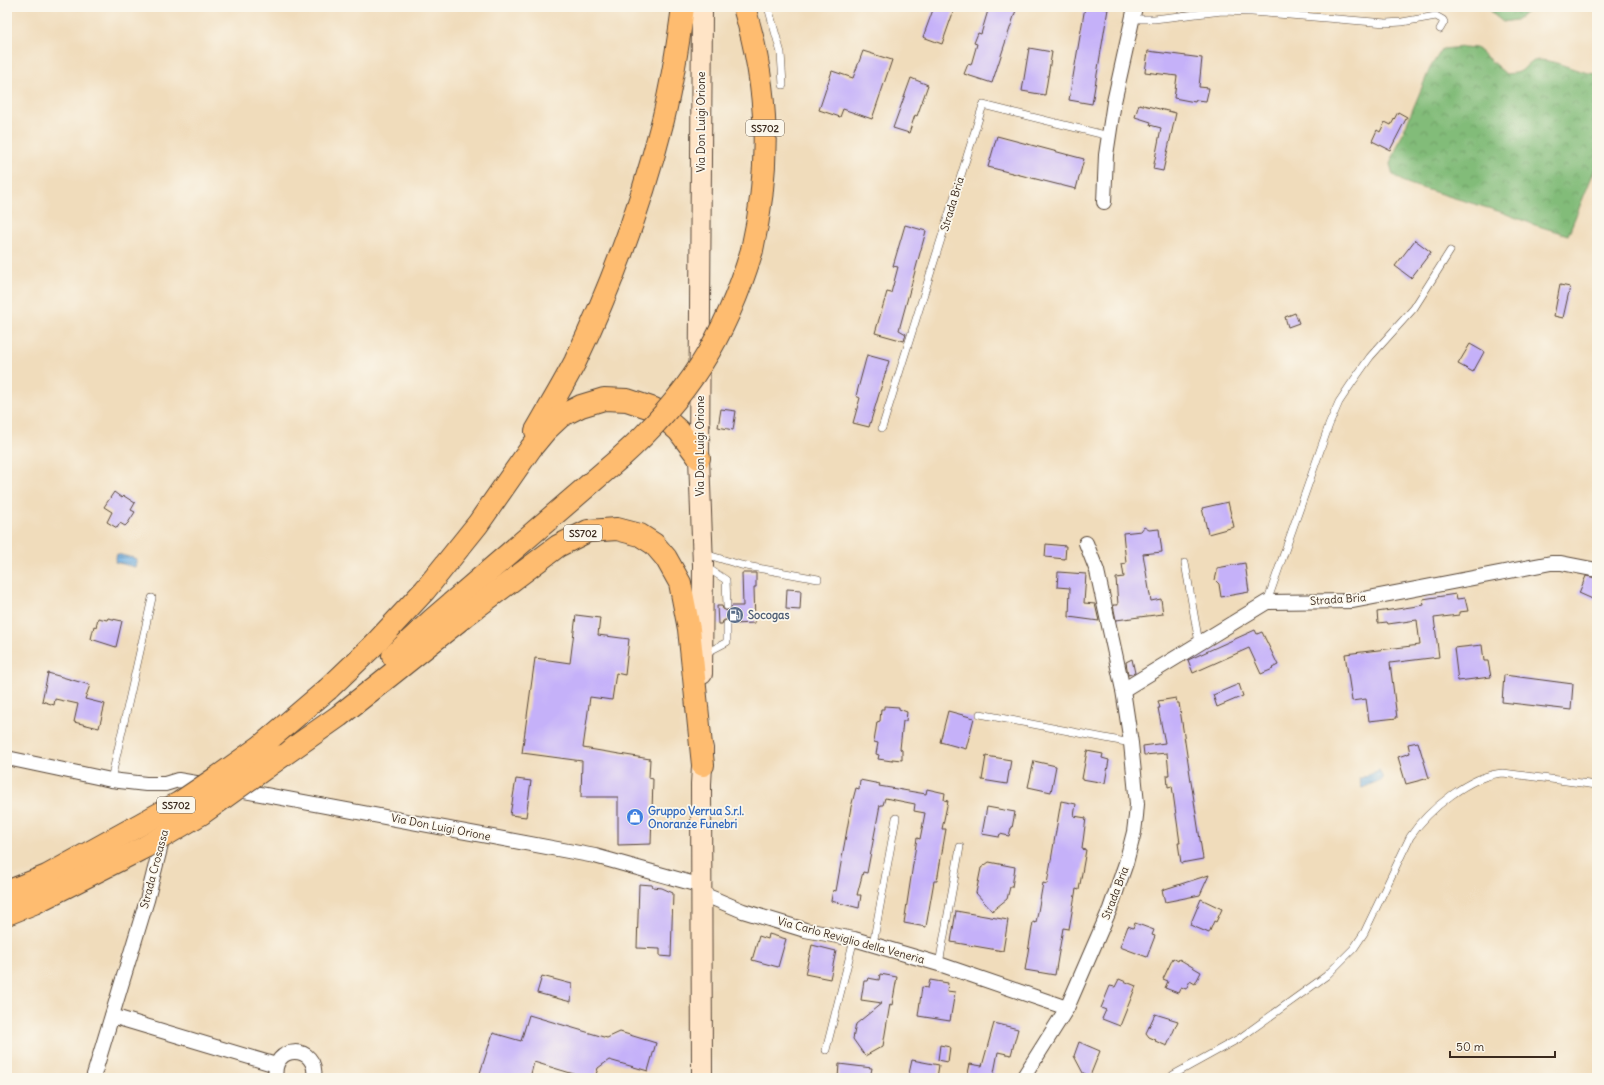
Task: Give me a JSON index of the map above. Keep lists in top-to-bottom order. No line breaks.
{"streets":{"highway":["SS702"],"main road":["Via Don Luigi Orione"],"street":["Strada Bria","Strada Crosassa","Via Carlo Reviglio della Veneria"]},"crossings":[["Via Don Luigi Orione","SS702"],["Via Don Luigi Orione","Strada Crosassa"],["Via Don Luigi Orione","Via Carlo Reviglio della Veneria"],["Strada Bria","Via Carlo Reviglio della Veneria"]],"places":{"fuel station":["Socogas"],"shop":["Gruppo Verrua S.r.l. Onoranze Funebri"]},"scale_bar":"50 m"}
